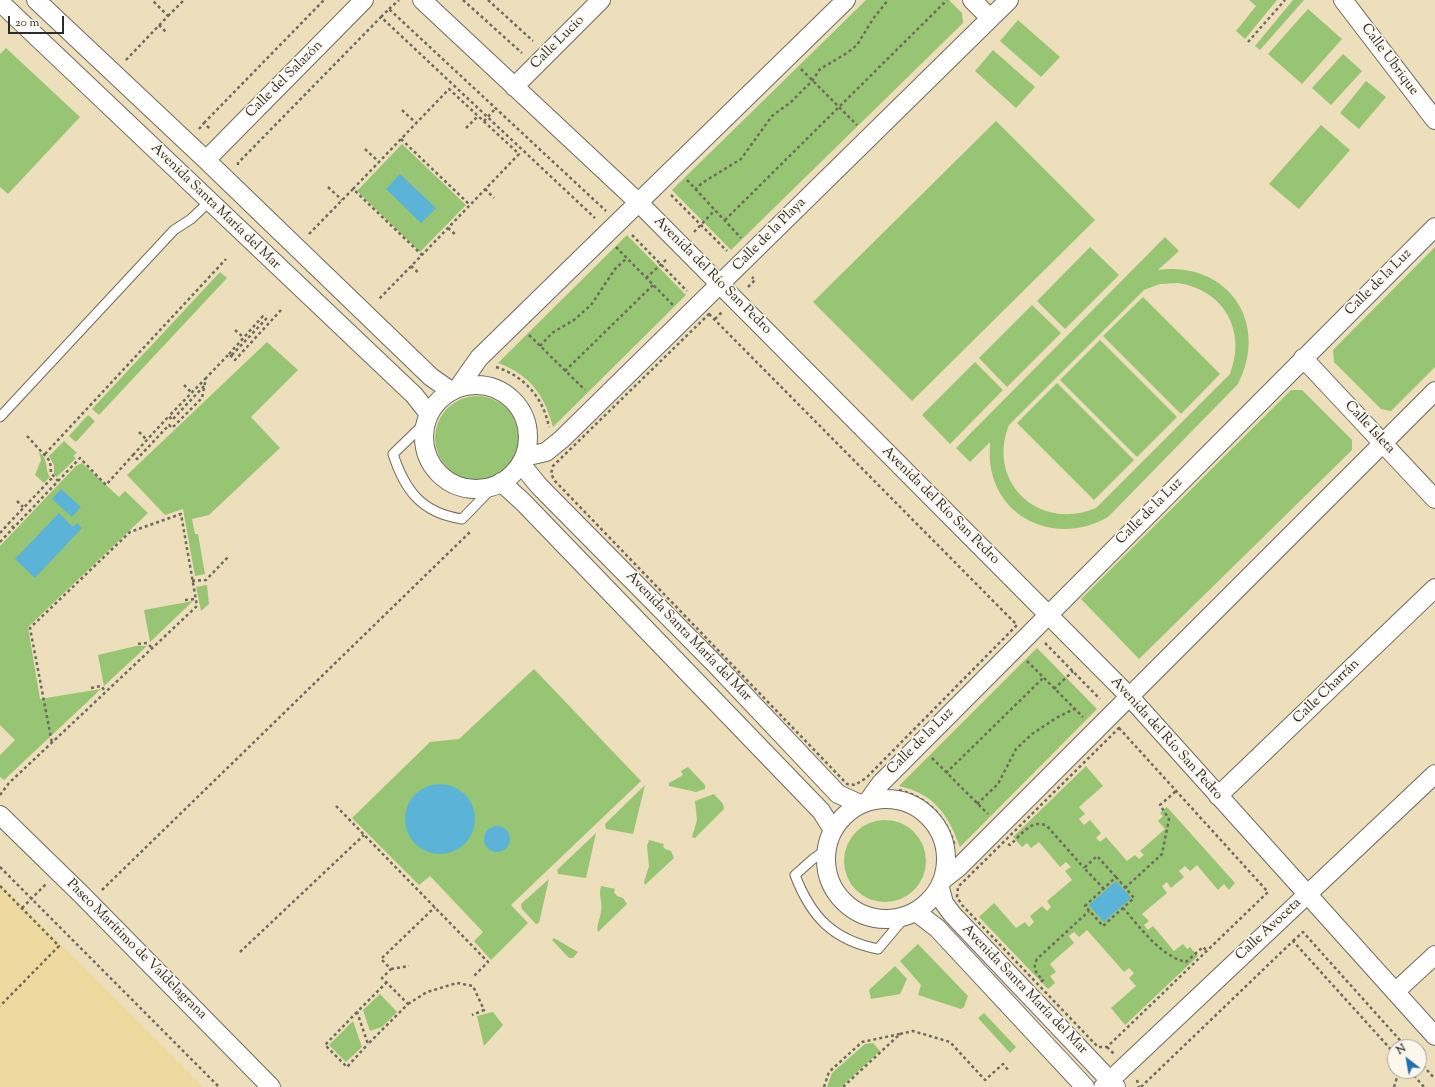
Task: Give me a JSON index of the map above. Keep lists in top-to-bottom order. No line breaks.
{"streets":{"street":["Calle Lucio","Calle Ubrique","Calle del Salazón","Avenida Santa María del Mar","Calle de la Playa","Avenida del Río San Pedro","Calle de la Luz","Calle Isleta","Calle Charrán","Calle Avoceta","Paseo Marítimo de Valdelagrana"]},"crossings":[["Calle Lucio","Avenida del Río San Pedro"],["Calle del Salazón","Avenida Santa María del Mar"],["Avenida Santa María del Mar","Calle de la Playa"],["Avenida Santa María del Mar","Calle de la Luz"],["Avenida Santa María del Mar","Calle Avoceta"],["Calle de la Playa","Avenida del Río San Pedro"],["Avenida del Río San Pedro","Calle de la Luz"],["Avenida del Río San Pedro","Calle Charrán"],["Avenida del Río San Pedro","Calle Avoceta"],["Calle de la Luz","Calle Isleta"]],"scale_bar":"20 m","north":"top left"}
